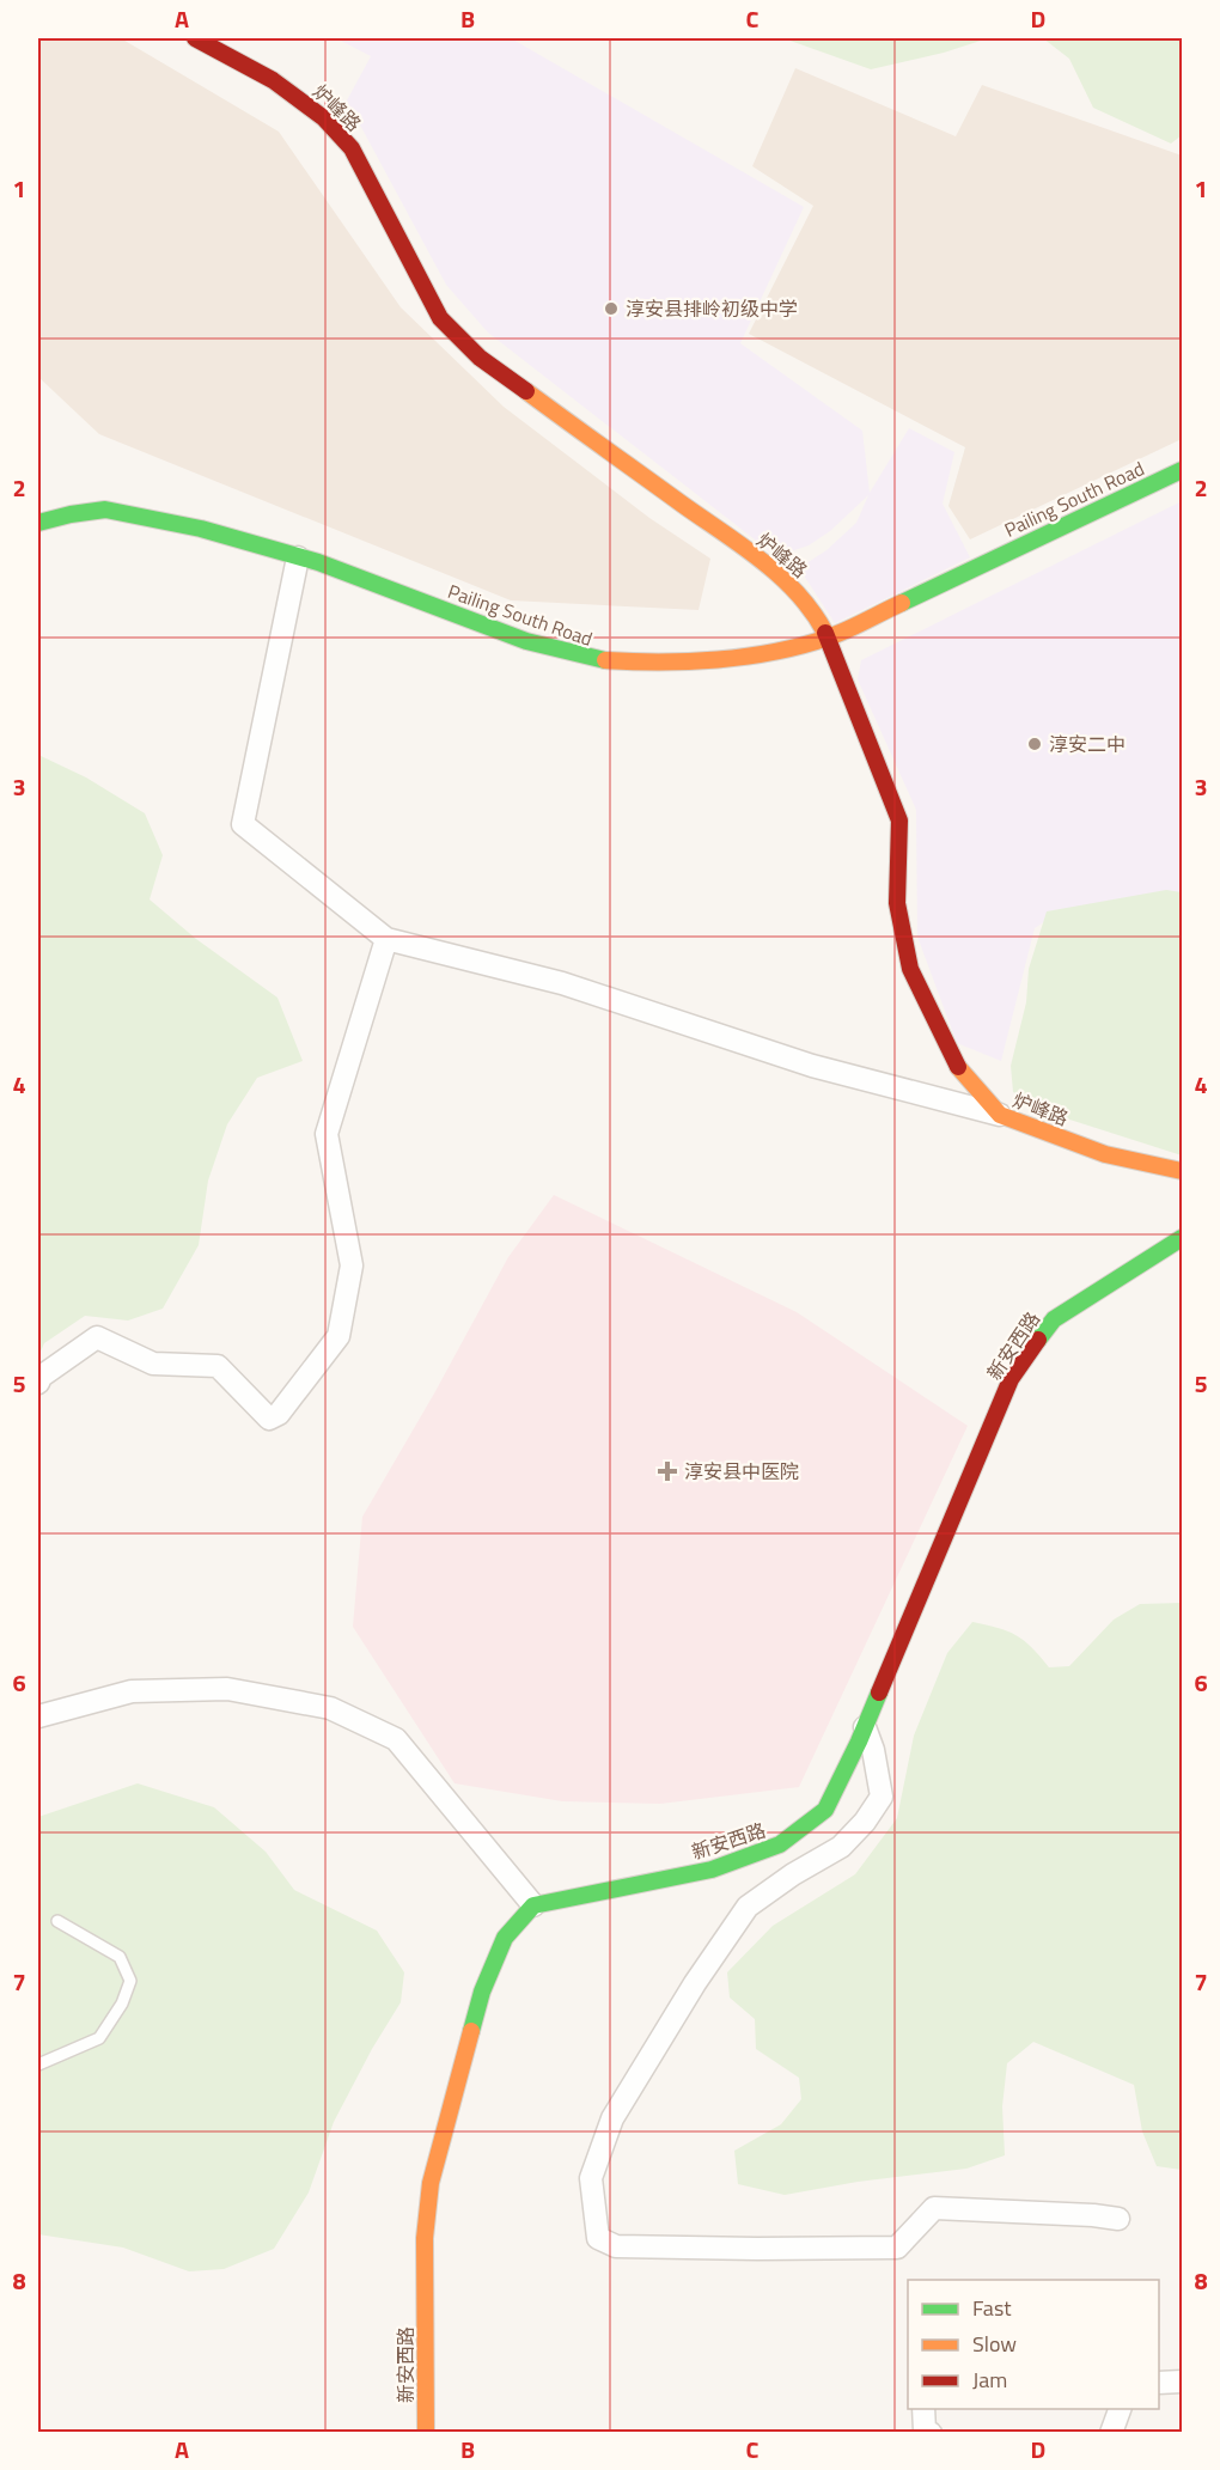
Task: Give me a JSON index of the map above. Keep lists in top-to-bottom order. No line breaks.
{"streets":{"street":["炉峰路","Pailing South Road","新安西路"]},"crossings":[["炉峰路","Pailing South Road"]],"places":{"other":["淳安县排岭初级中学","淳安二中"],"health":["淳安县中医院"]},"legend":["Fast","Slow","Jam"],"grid":{"columns":["A","B","C","D"],"rows":["1","2","3","4","5","6","7","8"]}}
